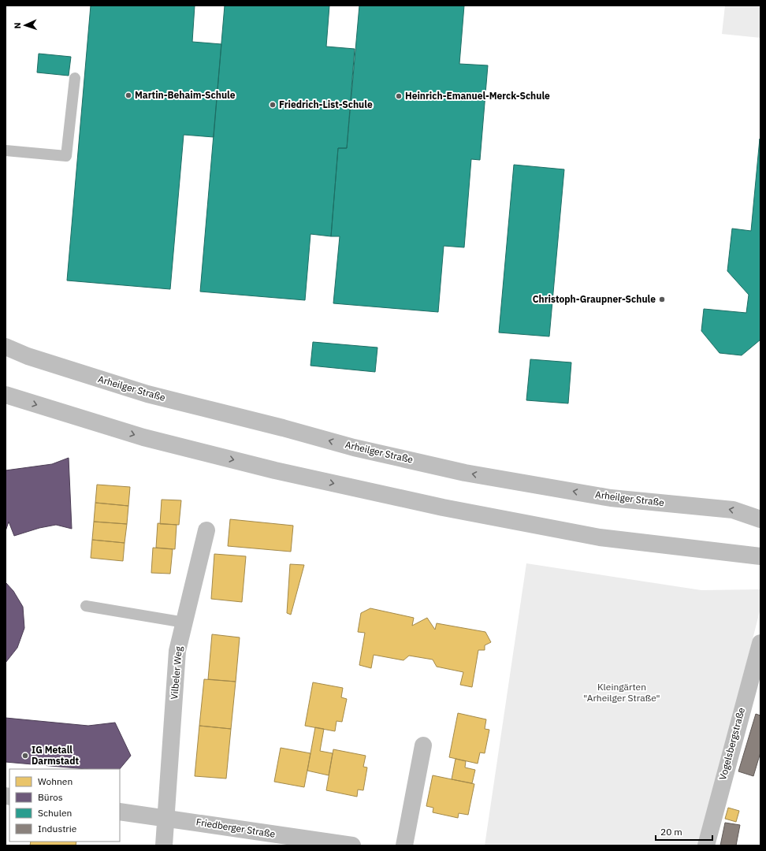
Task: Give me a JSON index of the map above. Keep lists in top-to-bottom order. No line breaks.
{"streets":{"street":["Arheilger Straße","Vilbeler Weg","Vogelsbergstraße","Friedberger Straße"]},"crossings":[["Vilbeler Weg","Friedberger Straße"]],"parks":["Kleingärten \"Arheilger Straße\""],"places":["Martin-Behaim-Schule","Heinrich-Emanuel-Merck-Schule","Friedrich-List-Schule","Christoph-Graupner-Schule","IG Metall Darmstadt"],"legend":["Wohnen","Büros","Schulen","Industrie"],"scale_bar":"20 m","north":"left"}
